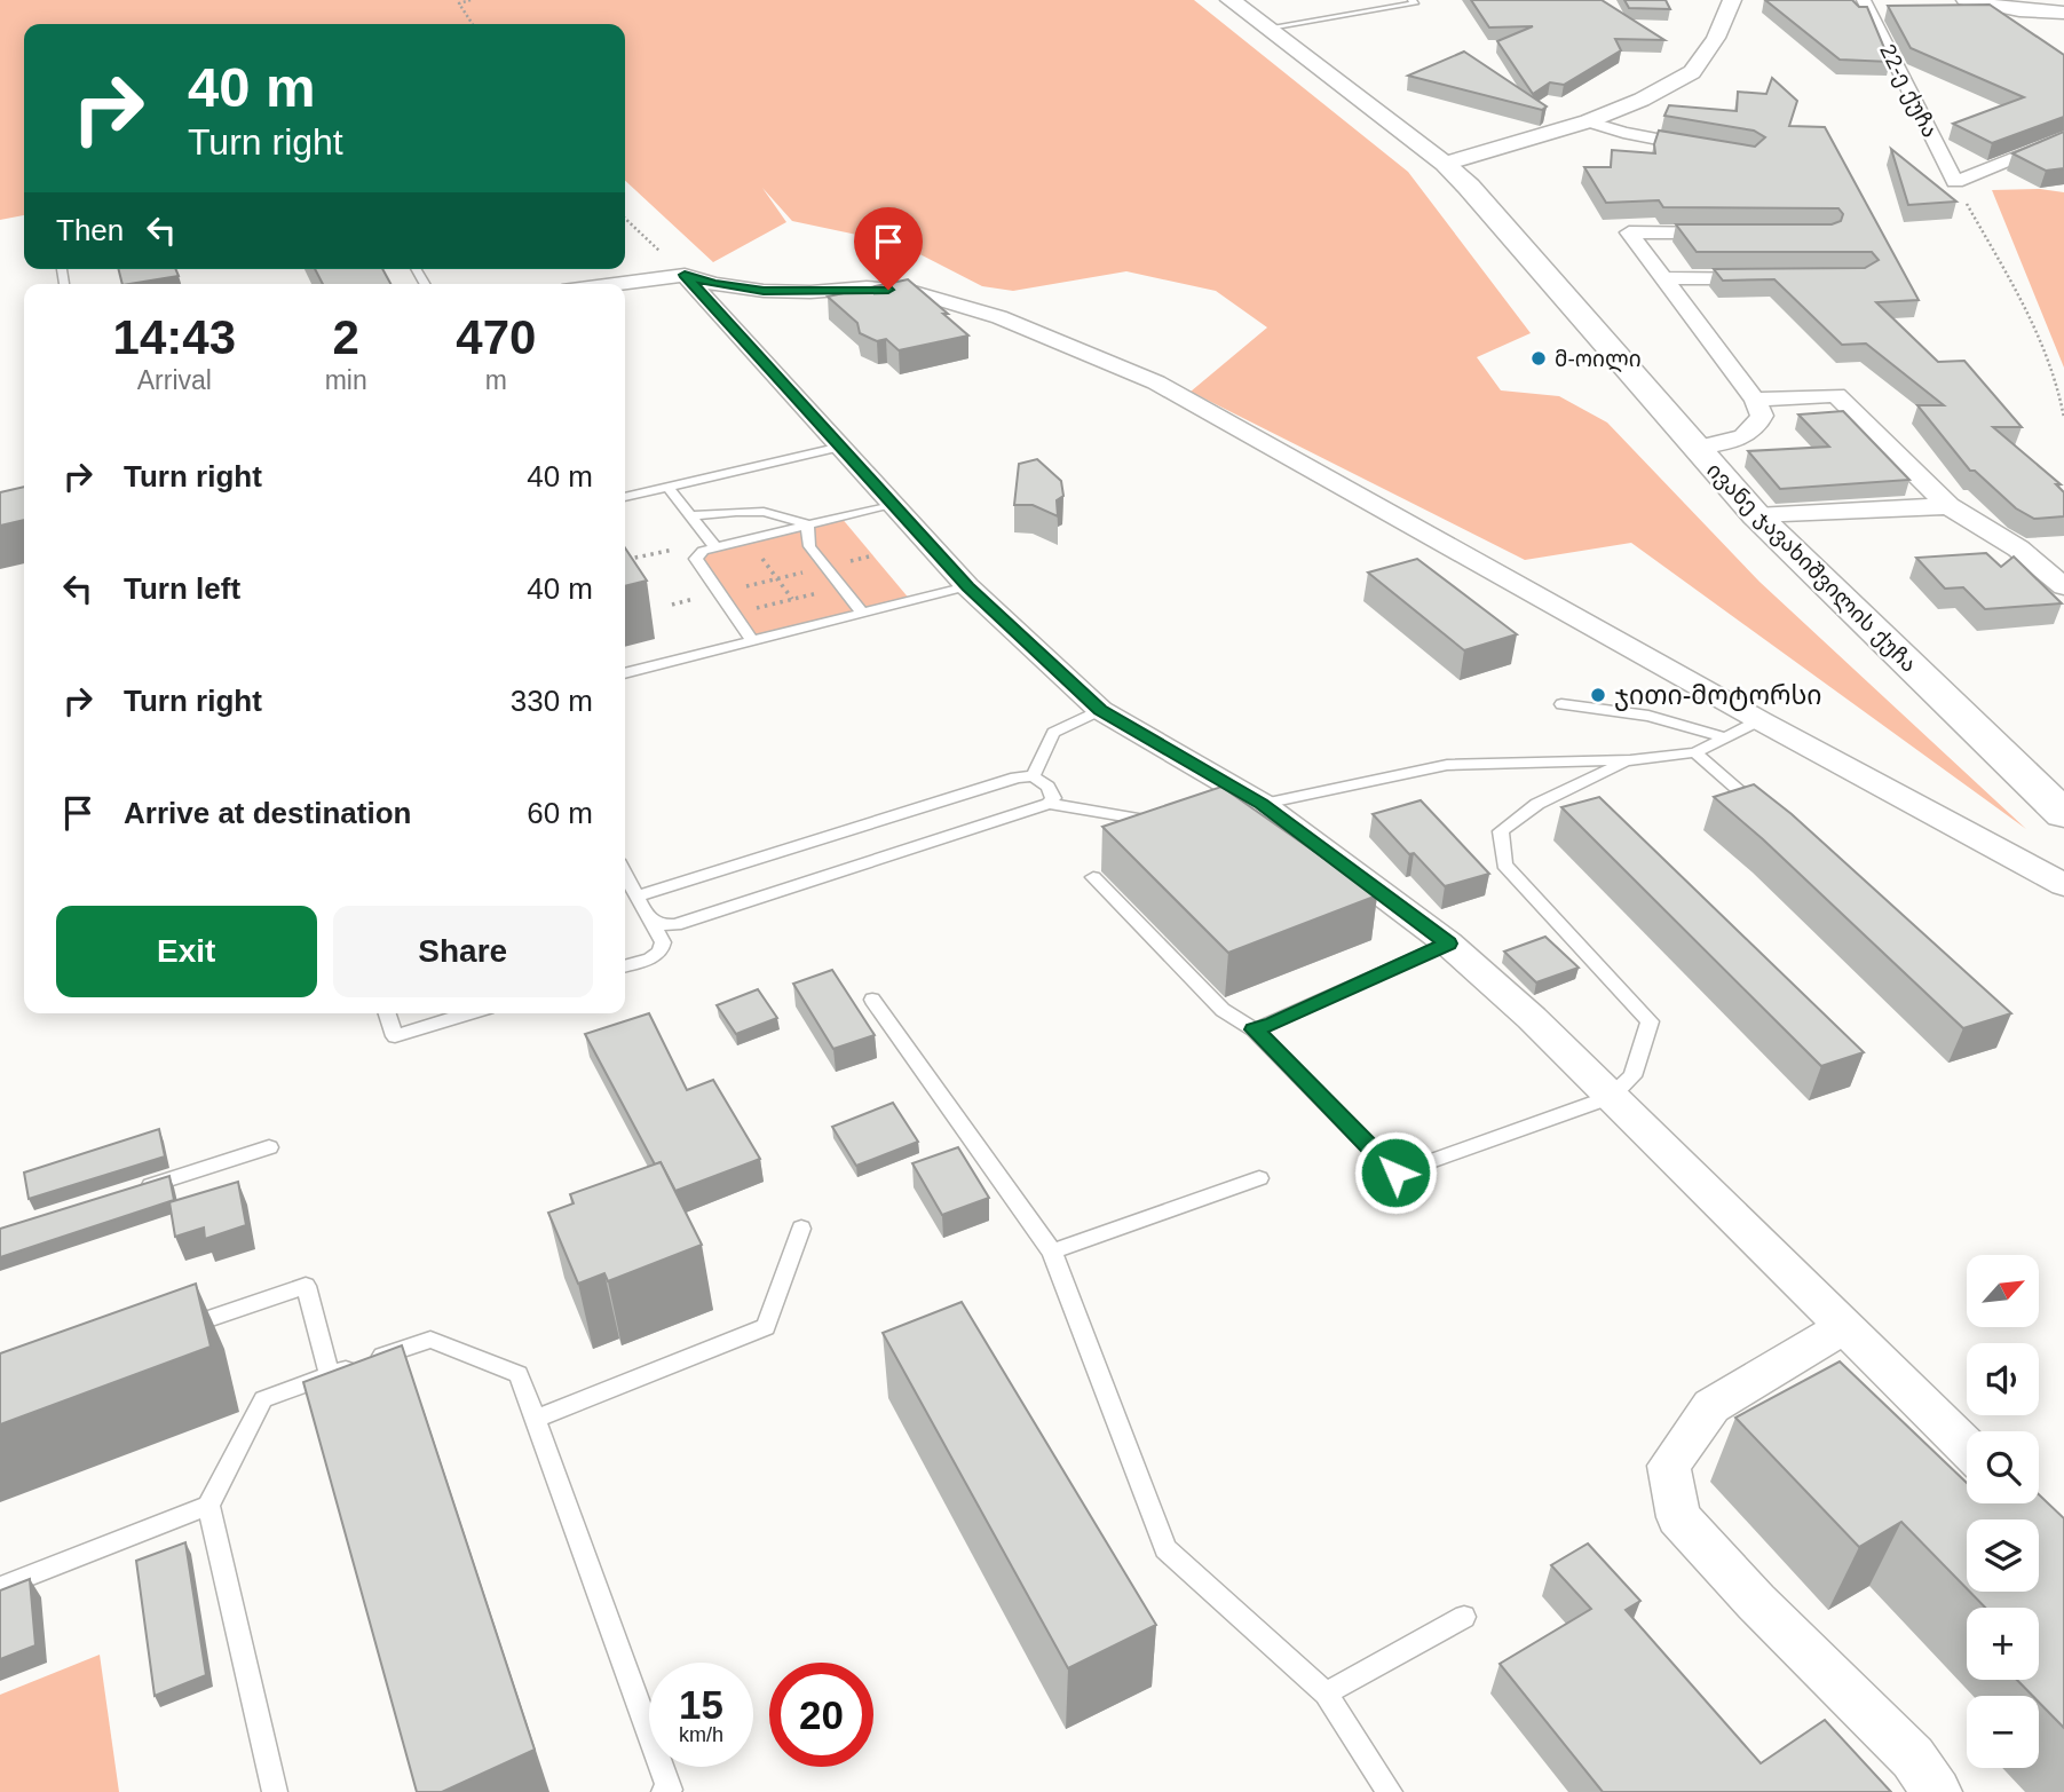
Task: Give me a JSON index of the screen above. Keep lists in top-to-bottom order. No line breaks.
{"streets":{"main road":["ივანე ჯავახიშვილის ქუჩა"],"street":["22-ე ქუჩა"]},"places":["მ-ოილი","ჯითი-მოტორსი"],"north":"top right","page":{"turn":["40 m","Turn right"],"then":"Then","eta":["14:43","Arrival","2","min","470","m"],"list":[{"name":"Turn right","value":"40 m"},{"name":"Turn left","value":"40 m"},{"name":"Turn right","value":"330 m"},{"name":"Arrive at destination","value":"60 m"}],"buttons":["Exit","Share"],"map_buttons":["+","−"],"speed":"15 km/h","limit":"20"}}
